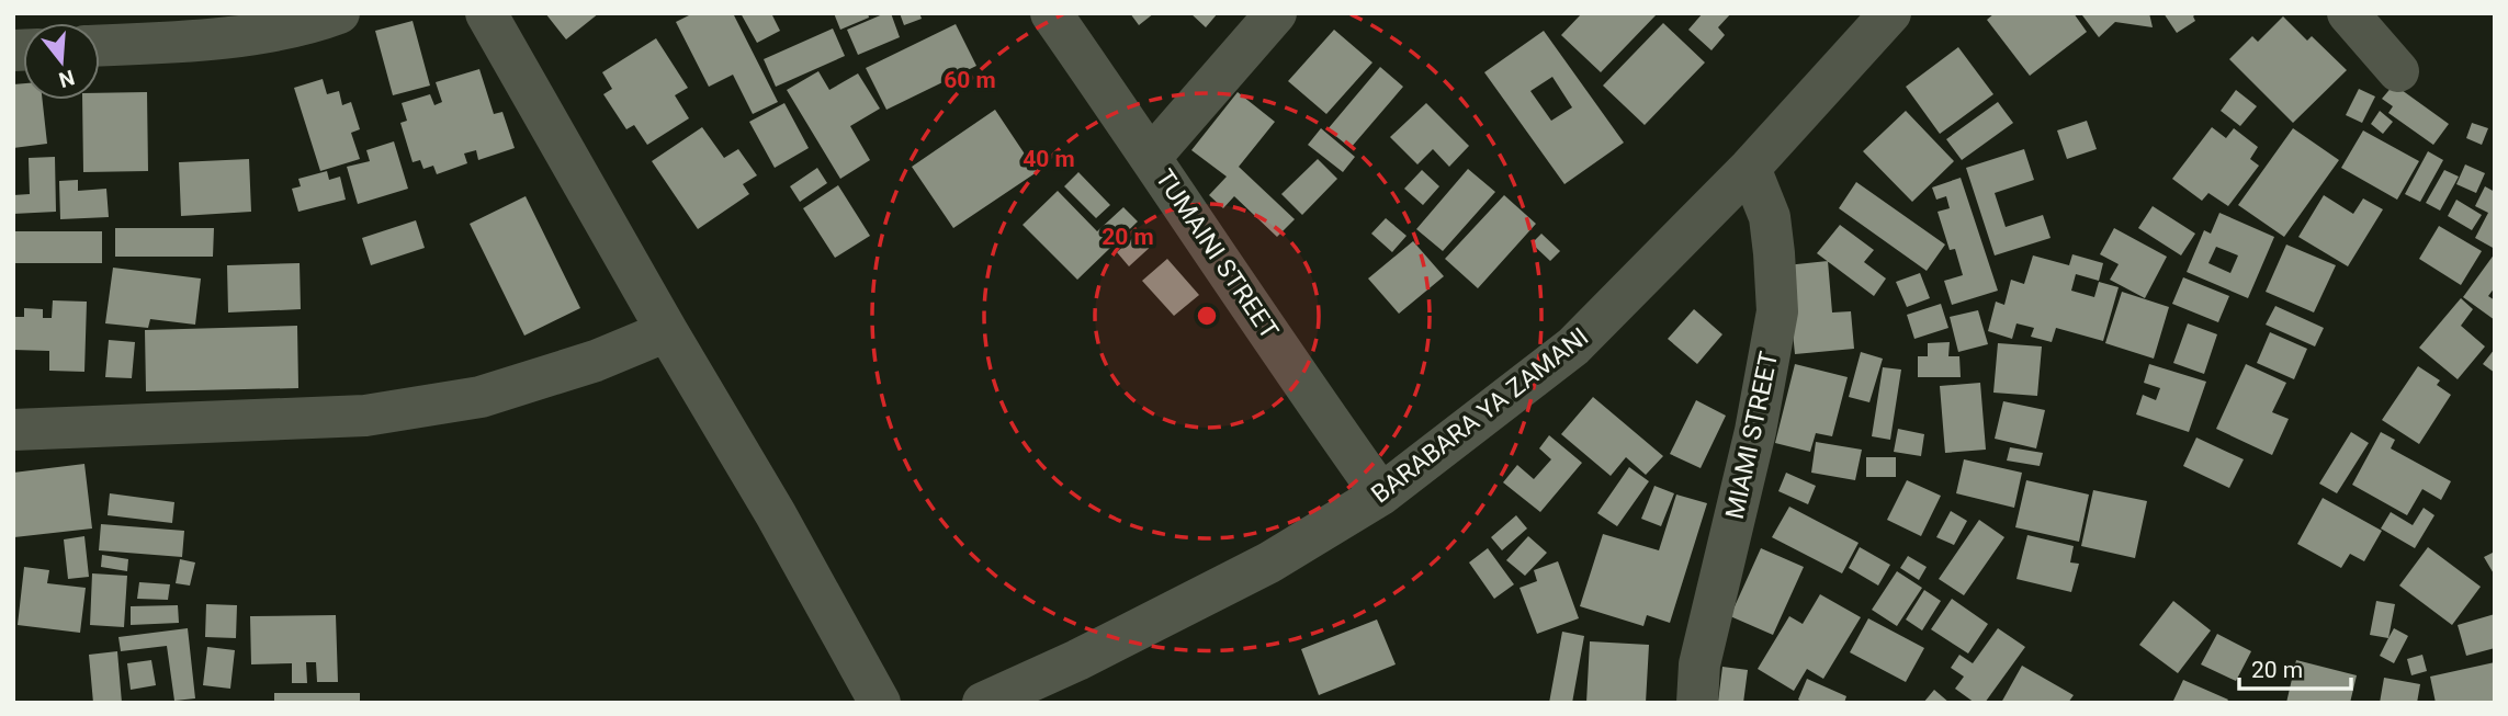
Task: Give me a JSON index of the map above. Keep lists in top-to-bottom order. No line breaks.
{"streets":{"street":["TUMAINI STREET","BARABARA YA ZAMANI","MIAMI STREET"]},"crossings":[["TUMAINI STREET","BARABARA YA ZAMANI"],["BARABARA YA ZAMANI","MIAMI STREET"]],"scale_bar":"20 m","north":"bottom","rings":["60 m","40 m","20 m"]}
